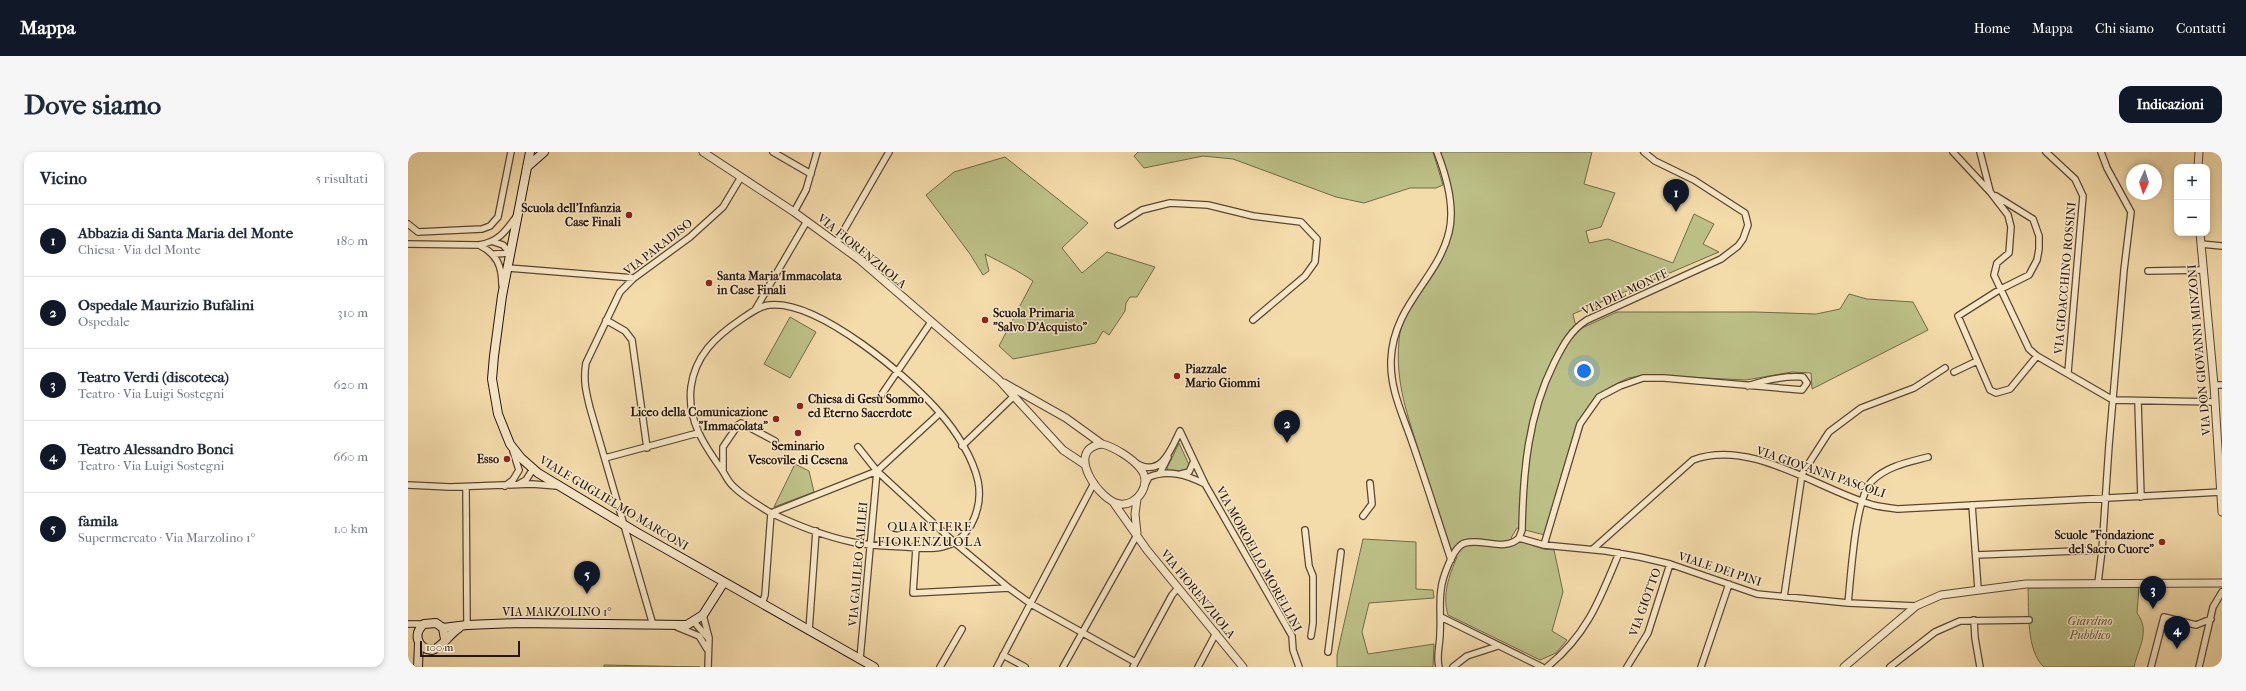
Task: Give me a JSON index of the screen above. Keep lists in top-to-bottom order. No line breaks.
{"streets":{"main road":["VIALE GUGLIELMO MARCONI","VIA MARZOLINO 1°"],"street":["VIA PARADISO","VIA FIORENZUOLA","VIA GIOACCHINO ROSSINI","VIA DEL MONTE","VIA DON GIOVANNI MINZONI","VIA GIOVANNI PASCOLI","VIA MOROELLO MORELLINI","VIA GALILEO GALILEI","VIALE DEI PINI","VIA GIOTTO"]},"crossings":[["VIA PARADISO","VIA FIORENZUOLA"],["VIA PARADISO","VIALE GUGLIELMO MARCONI"],["VIA FIORENZUOLA","VIA MOROELLO MORELLINI"],["VIA DEL MONTE","VIALE DEI PINI"],["VIA DON GIOVANNI MINZONI","VIA GIOVANNI PASCOLI"],["VIA GIOVANNI PASCOLI","VIALE DEI PINI"],["VIALE GUGLIELMO MARCONI","VIA GALILEO GALILEI"],["VIALE GUGLIELMO MARCONI","VIA MARZOLINO 1°"],["VIALE DEI PINI","VIA GIOTTO"]],"districts":["QUARTIERE FIORENZUOLA"],"parks":["Giardino Pubblico"],"places":["Scuola dell'Infanzia Case Finali","Santa Maria Immacolata in Case Finali","Scuola Primaria \"Salvo D'Acquisto\"","Piazzale Mario Giommi","Chiesa di Gesù Sommo ed Eterno Sacerdote","Liceo della Comunicazione \"Immacolata\"","Seminario Vescovile di Cesena","Esso","Scuole \"Fondazione del Sacro Cuore\""],"scale_bar":"100 m","north":"bottom","page":{"header":"Mappa","nav":["Home","Mappa","Chi siamo","Contatti"],"buttons":"Indicazioni","title":"Dove siamo","heading":["Vicino","5 risultati"],"map_buttons":["+","−"],"pins":["1","2","5","3","4"],"list":[{"mark":"1","name":"Abbazia di Santa Maria del Monte","note":"Chiesa · Via del Monte","value":"180 m"},{"mark":"2","name":"Ospedale Maurizio Bufalini","note":"Ospedale","value":"310 m"},{"mark":"3","name":"Teatro Verdi (discoteca)","note":"Teatro · Via Luigi Sostegni","value":"620 m"},{"mark":"4","name":"Teatro Alessandro Bonci","note":"Teatro · Via Luigi Sostegni","value":"660 m"},{"mark":"5","name":"famila","note":"Supermercato · Via Marzolino 1°","value":"1.0 km"}],"scale":"100 m"}}
